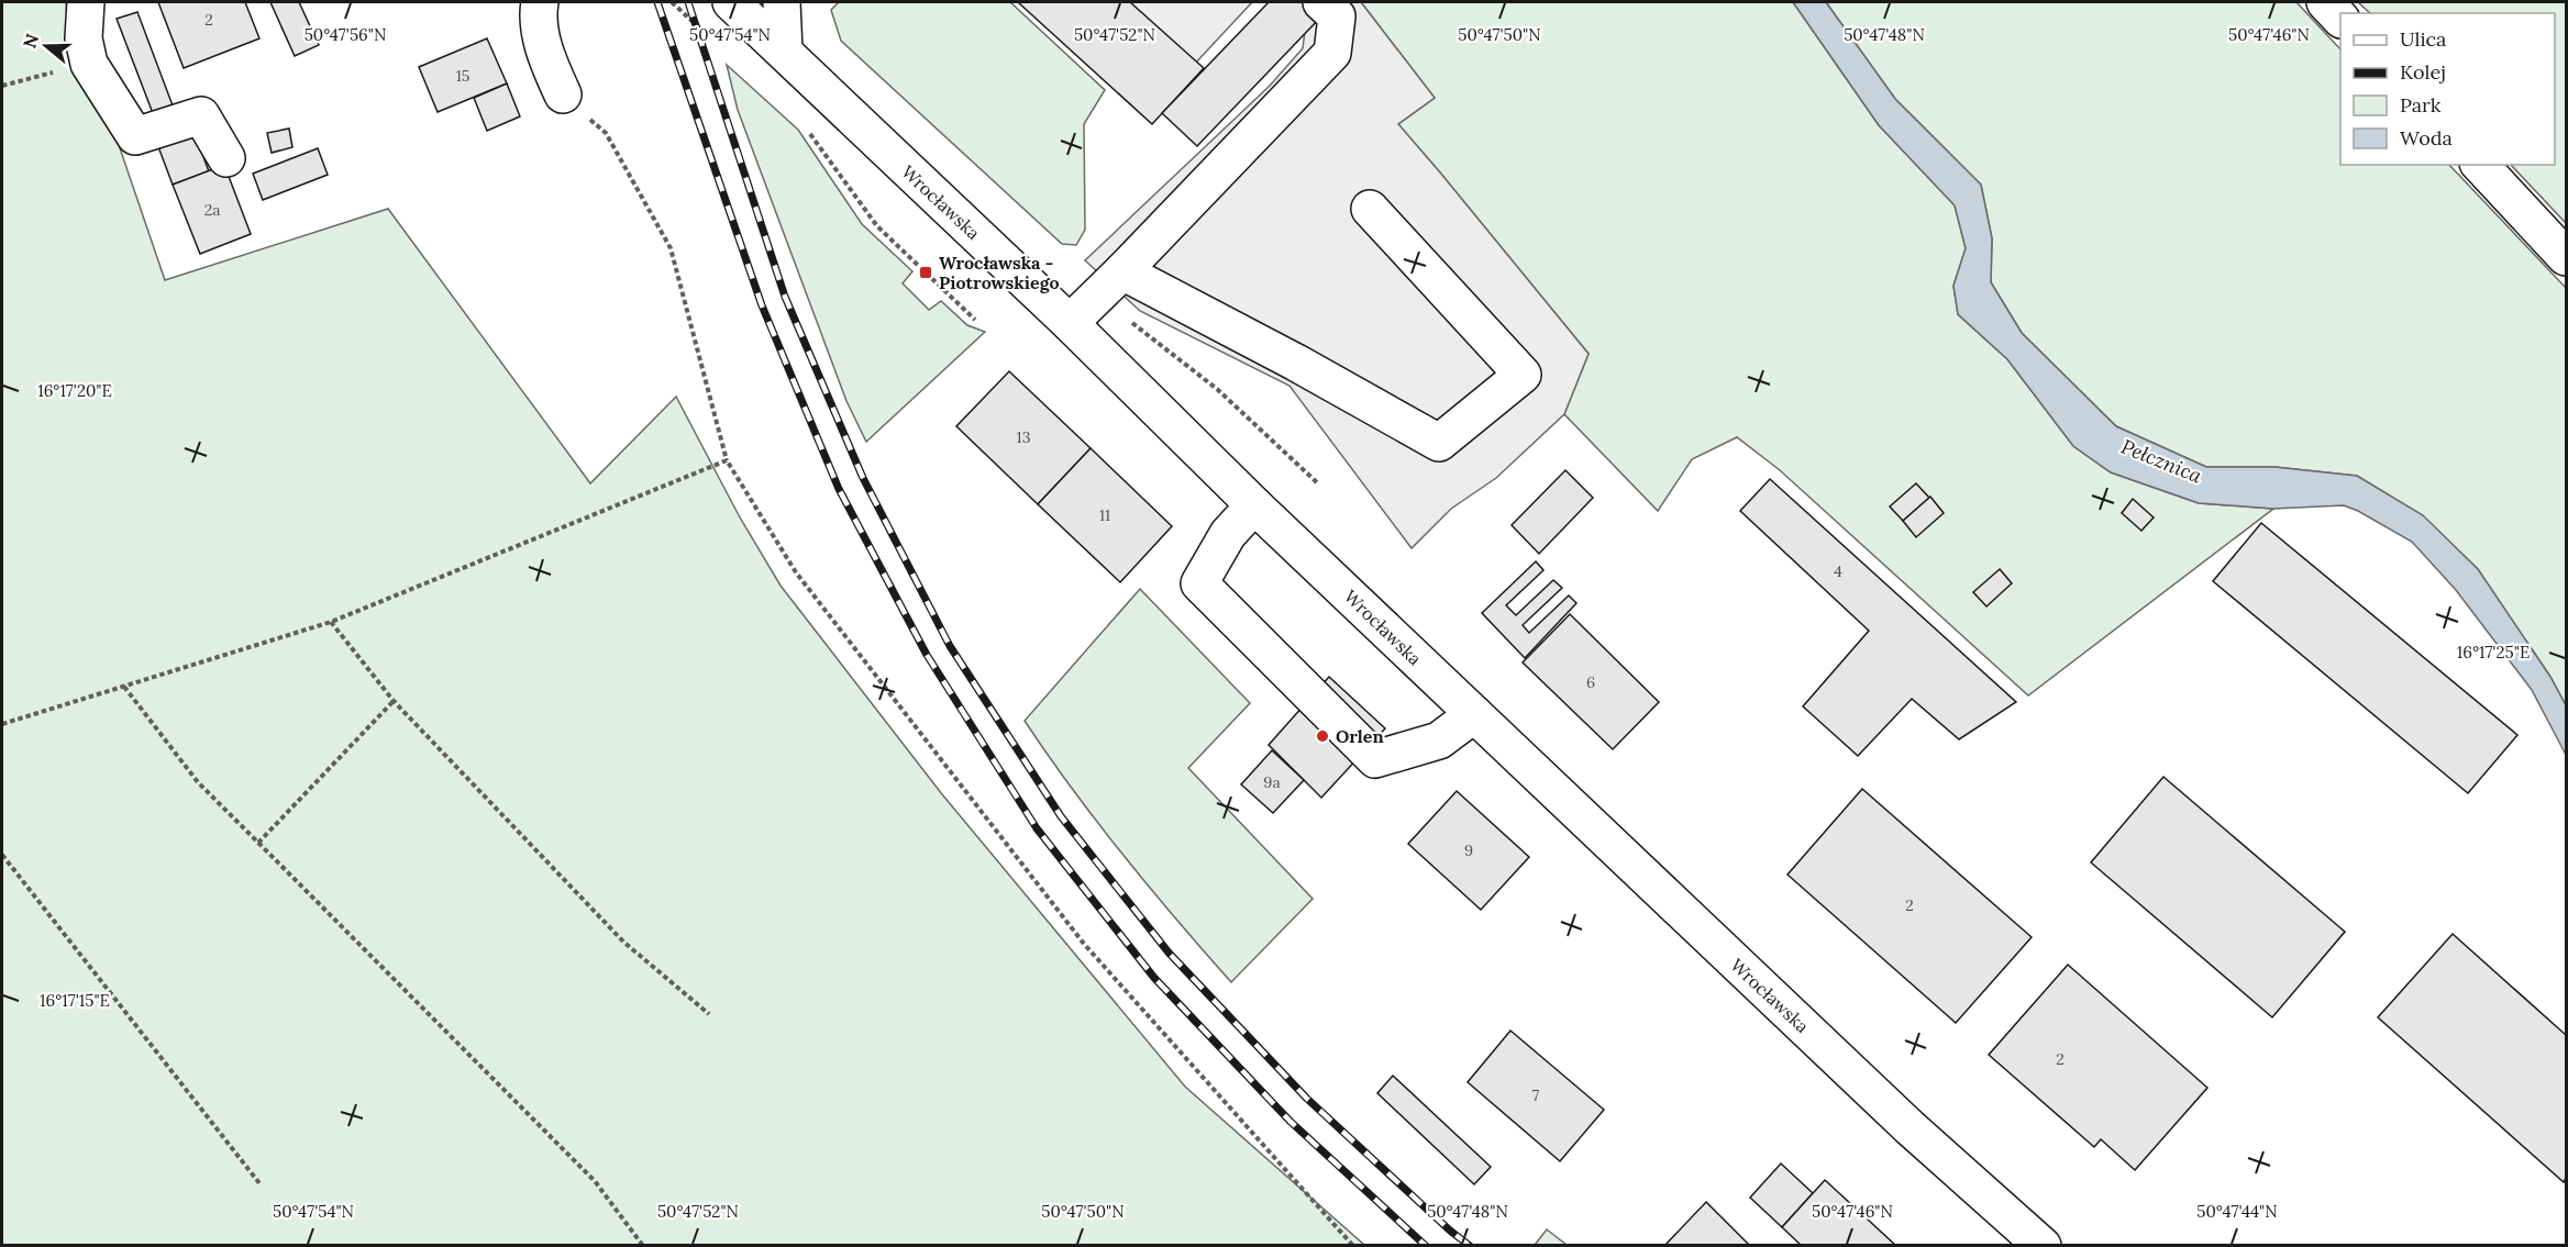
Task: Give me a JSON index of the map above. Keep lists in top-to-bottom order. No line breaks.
{"streets":{"main road":["Wrocławska"]},"water":["Pełcznica"],"places":{"transit":["Wrocławska - Piotrowskiego"],"other":["Orlen"]},"house_numbers":["2","15","2a","13","11","4","6","9a","9","2","2","7"],"legend":["Ulica","Kolej","Park","Woda"],"north":"left","coordinates":["50°47'56\"N","50°47'54\"N","50°47'52\"N","50°47'50\"N","50°47'48\"N","50°47'46\"N","16°17'20\"E","16°17'25\"E","16°17'15\"E","50°47'44\"N"]}
